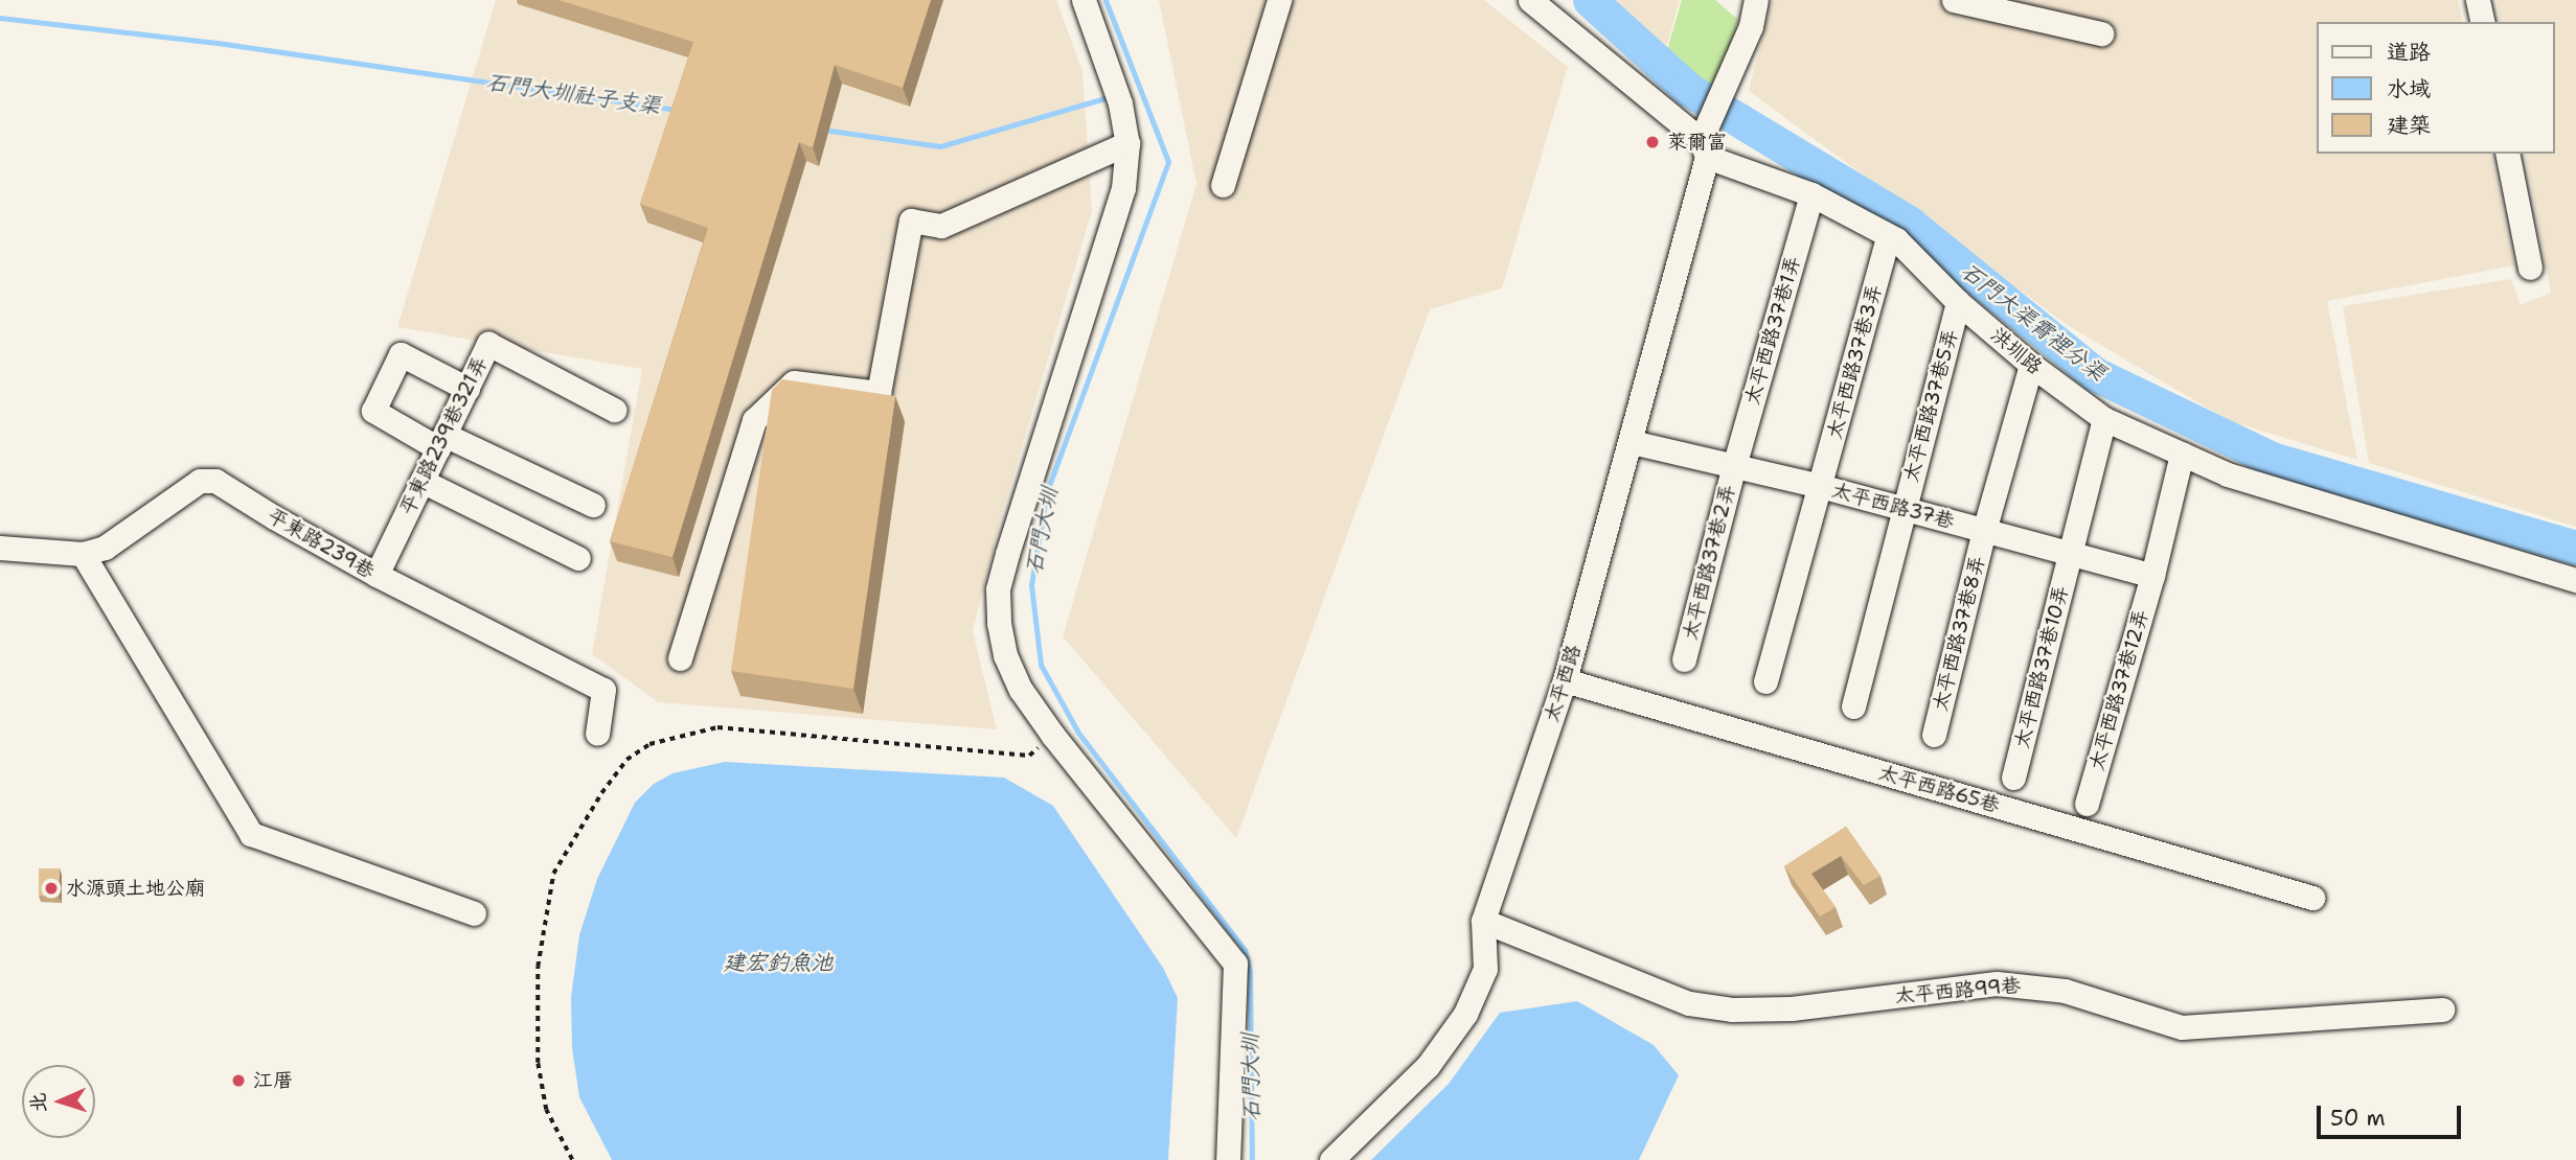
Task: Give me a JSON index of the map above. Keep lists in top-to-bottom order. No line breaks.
{"streets":{"street":["太平西路37巷1弄","洪圳路","太平西路37巷3弄","太平西路37巷5弄","平東路239巷321弄","太平西路37巷","平東路239巷","太平西路37巷2弄","太平西路37巷8弄","太平西路37巷10弄","太平西路","太平西路37巷12弄","太平西路65巷","太平西路99巷"]},"crossings":[["太平西路37巷1弄","洪圳路"],["太平西路37巷1弄","太平西路37巷"],["太平西路37巷1弄","太平西路37巷2弄"],["洪圳路","太平西路37巷3弄"],["洪圳路","太平西路37巷5弄"],["洪圳路","太平西路37巷8弄"],["洪圳路","太平西路37巷10弄"],["洪圳路","太平西路"],["洪圳路","太平西路37巷12弄"],["太平西路37巷3弄","太平西路37巷"],["太平西路37巷5弄","太平西路37巷"],["平東路239巷321弄","平東路239巷"],["太平西路37巷","太平西路37巷2弄"],["太平西路37巷","太平西路37巷8弄"],["太平西路37巷","太平西路37巷10弄"],["太平西路37巷","太平西路"],["太平西路37巷","太平西路37巷12弄"],["太平西路","太平西路65巷"],["太平西路","太平西路99巷"]],"water":["石門大圳社子支渠","石門大渠霄裡分渠","石門大圳","建宏釣魚池"],"places":["萊爾富","水源頭土地公廟","江厝"],"legend":["道路","水域","建築"],"scale_bar":"50 m","north":"left"}
